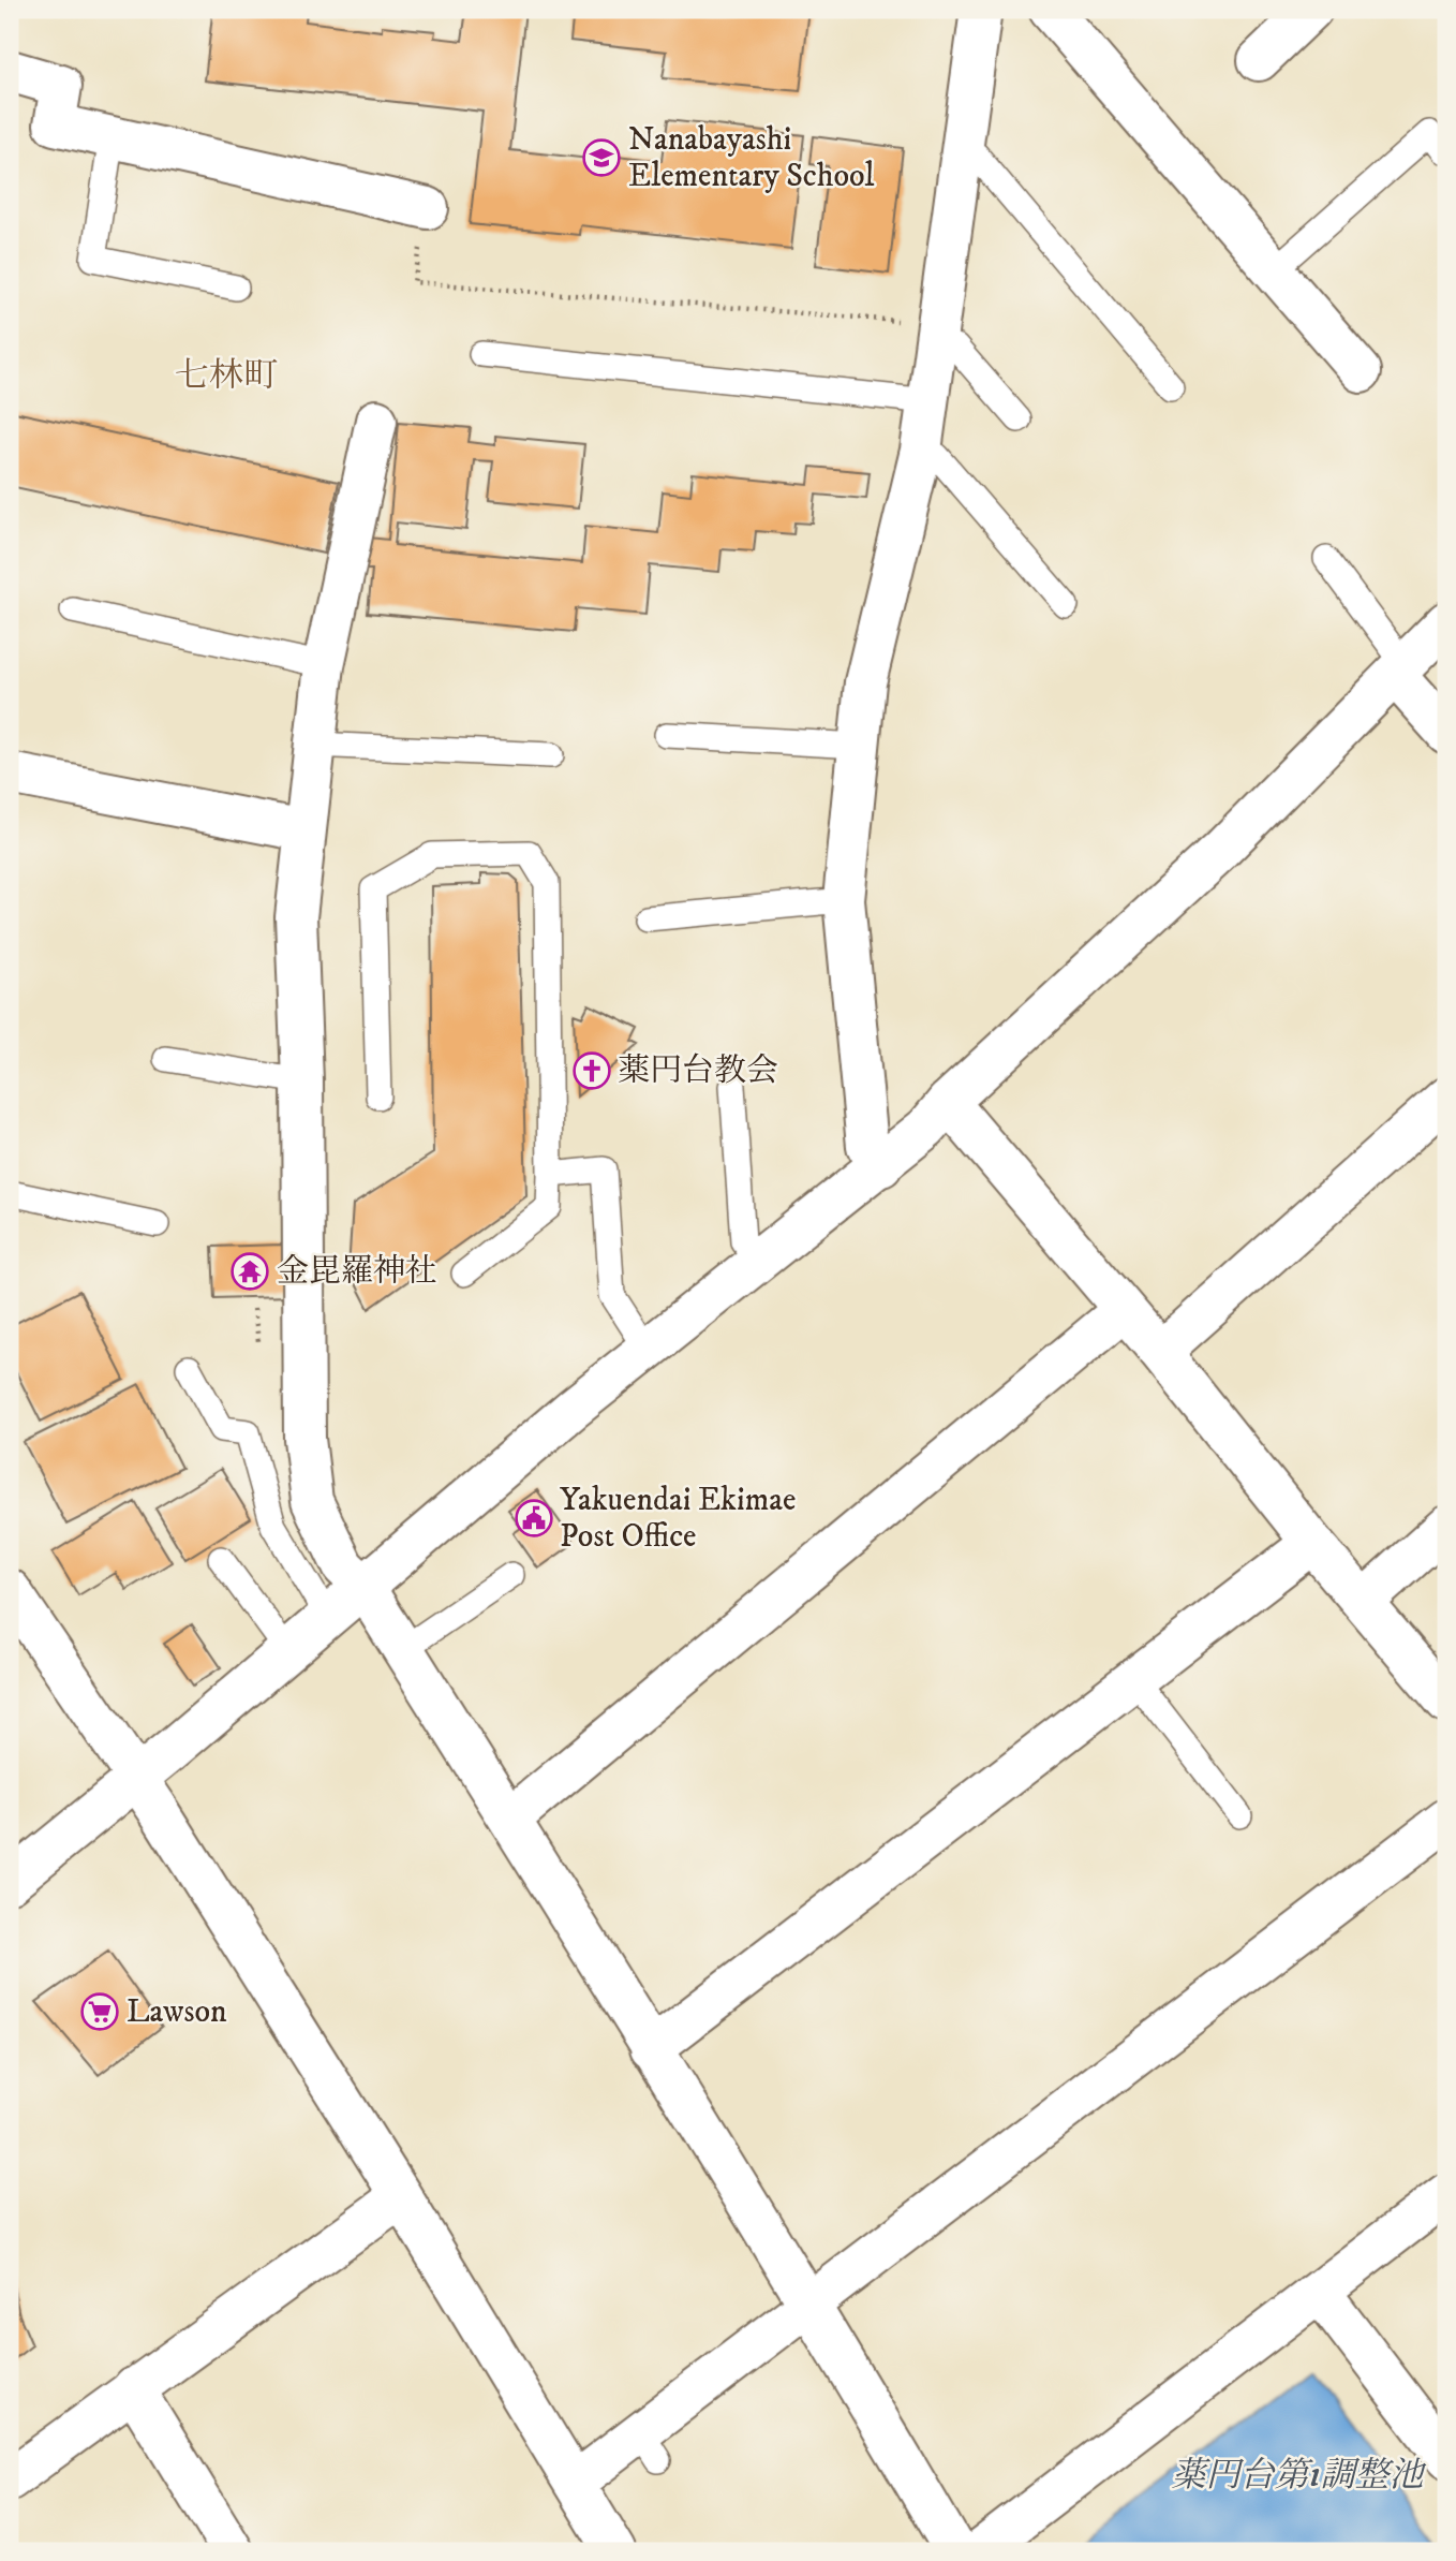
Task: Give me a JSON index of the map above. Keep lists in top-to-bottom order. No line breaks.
{"districts":["七林町"],"water":["薬円台第1調整池"],"places":{"school or university":["Nanabayashi Elementary School"],"church":["薬円台教会"],"temple":["金毘羅神社"],"public building":["Yakuendai Ekimae Post Office"],"supermarket":["Lawson"]}}
